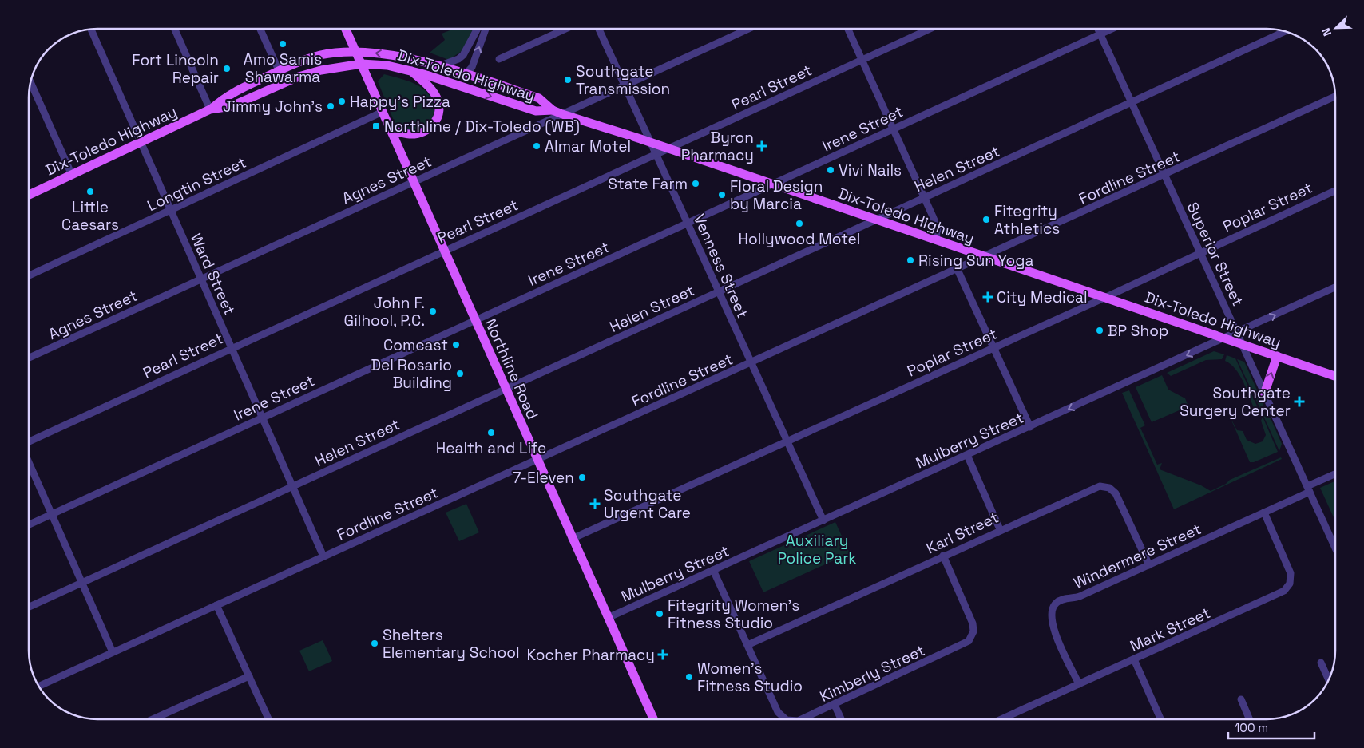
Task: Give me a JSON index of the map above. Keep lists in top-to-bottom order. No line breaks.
{"streets":{"main road":["Dix-Toledo Highway","Northline Road"],"street":["Pearl Street","Irene Street","Helen Street","Fordline Street","Agnes Street","Longtin Street","Poplar Street","Superior Street","Venness Street","Ward Street","Mulberry Street","Karl Street","Windermere Street","Mark Street","Kimberly Street"]},"crossings":[["Dix-Toledo Highway","Pearl Street"],["Dix-Toledo Highway","Irene Street"],["Dix-Toledo Highway","Helen Street"],["Dix-Toledo Highway","Fordline Street"],["Dix-Toledo Highway","Agnes Street"],["Dix-Toledo Highway","Poplar Street"],["Dix-Toledo Highway","Superior Street"],["Dix-Toledo Highway","Venness Street"],["Dix-Toledo Highway","Ward Street"],["Dix-Toledo Highway","Northline Road"],["Dix-Toledo Highway","Mulberry Street"],["Pearl Street","Venness Street"],["Pearl Street","Ward Street"],["Pearl Street","Northline Road"],["Irene Street","Superior Street"],["Irene Street","Venness Street"],["Irene Street","Ward Street"],["Irene Street","Northline Road"],["Helen Street","Superior Street"],["Helen Street","Venness Street"],["Helen Street","Ward Street"],["Helen Street","Northline Road"],["Fordline Street","Superior Street"],["Fordline Street","Venness Street"],["Fordline Street","Ward Street"],["Fordline Street","Northline Road"],["Agnes Street","Venness Street"],["Agnes Street","Ward Street"],["Agnes Street","Northline Road"],["Longtin Street","Ward Street"],["Longtin Street","Northline Road"],["Poplar Street","Superior Street"],["Poplar Street","Venness Street"],["Poplar Street","Northline Road"],["Superior Street","Mulberry Street"],["Superior Street","Windermere Street"],["Venness Street","Mulberry Street"],["Northline Road","Mulberry Street"],["Mulberry Street","Kimberly Street"],["Karl Street","Windermere Street"],["Karl Street","Kimberly Street"],["Windermere Street","Mark Street"]],"parks":["Auxiliary Police Park"],"places":{"other":["Amo Samis Shawarma","Fort Lincoln Repair","Southgate Transmission","Happy's Pizza","Jimmy John's","Almar Motel","Vivi Nails","State Farm","Little Caesars","Floral Design by Marcia","Fitegrity Athletics","Hollywood Motel","Rising Sun Yoga","John F. Gilhool, P.C.","BP Shop","Comcast","Del Rosario Building","Health and Life","7-Eleven","Fitegrity Women's Fitness Studio","Shelters Elementary School","Women's Fitness Studio"],"transit":["Northline / Dix-Toledo (WB)"],"health":["Byron Pharmacy","City Medical","Southgate Surgery Center","Southgate Urgent Care","Kocher Pharmacy"]},"scale_bar":"100 m","north":"bottom left"}
